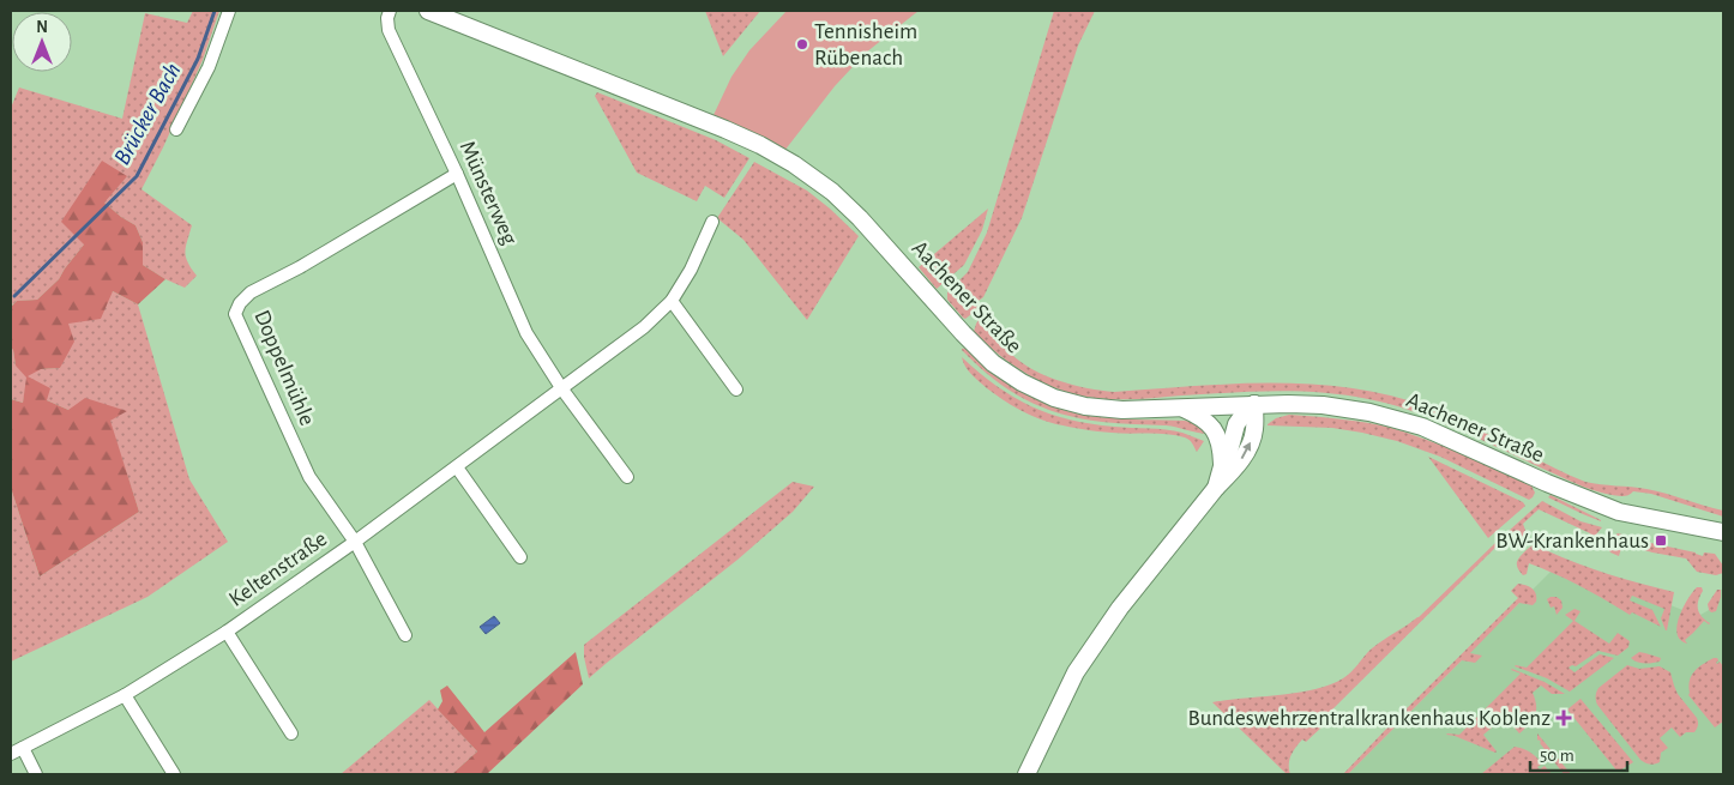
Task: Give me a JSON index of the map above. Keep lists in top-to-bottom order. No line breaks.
{"streets":{"main road":["Aachener Straße"],"street":["Münsterweg","Doppelmühle","Keltenstraße"]},"crossings":[["Münsterweg","Doppelmühle"],["Münsterweg","Keltenstraße"],["Doppelmühle","Keltenstraße"]],"water":["Brücker Bach"],"places":{"other":["Tennisheim Rübenach"],"transit":["BW-Krankenhaus"],"health":["Bundeswehrzentralkrankenhaus Koblenz"]},"scale_bar":"50 m","north":"top"}
